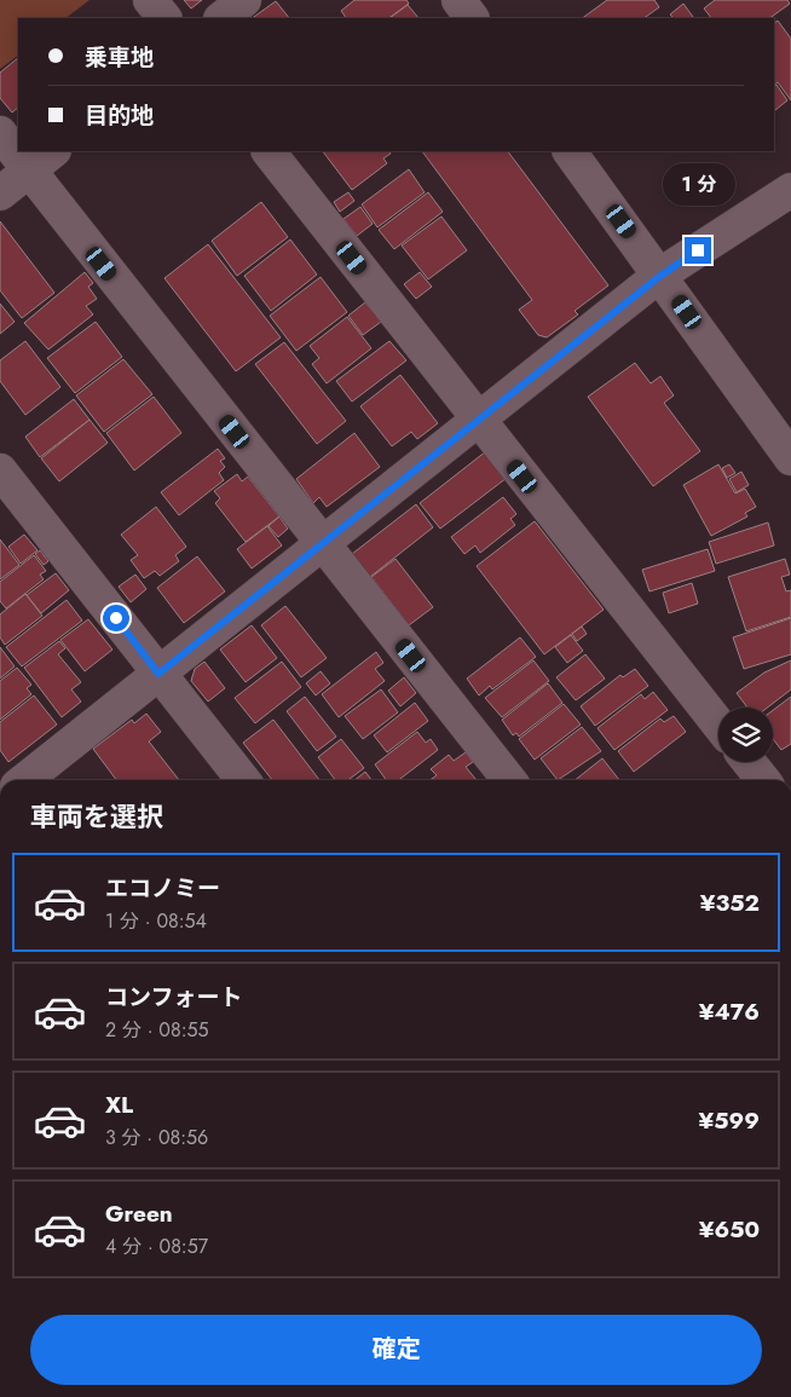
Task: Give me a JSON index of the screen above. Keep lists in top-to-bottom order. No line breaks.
{"page":{"banner":["乗車地","目的地"],"bubble":"1 分","heading":"車両を選択","list":[{"name":"エコノミー","note":"1 分 · 08:54","value":"¥352"},{"name":"コンフォート","note":"2 分 · 08:55","value":"¥476"},{"name":"XL","note":"3 分 · 08:56","value":"¥599"},{"name":"Green","note":"4 分 · 08:57","value":"¥650"}],"buttons":"確定"}}
